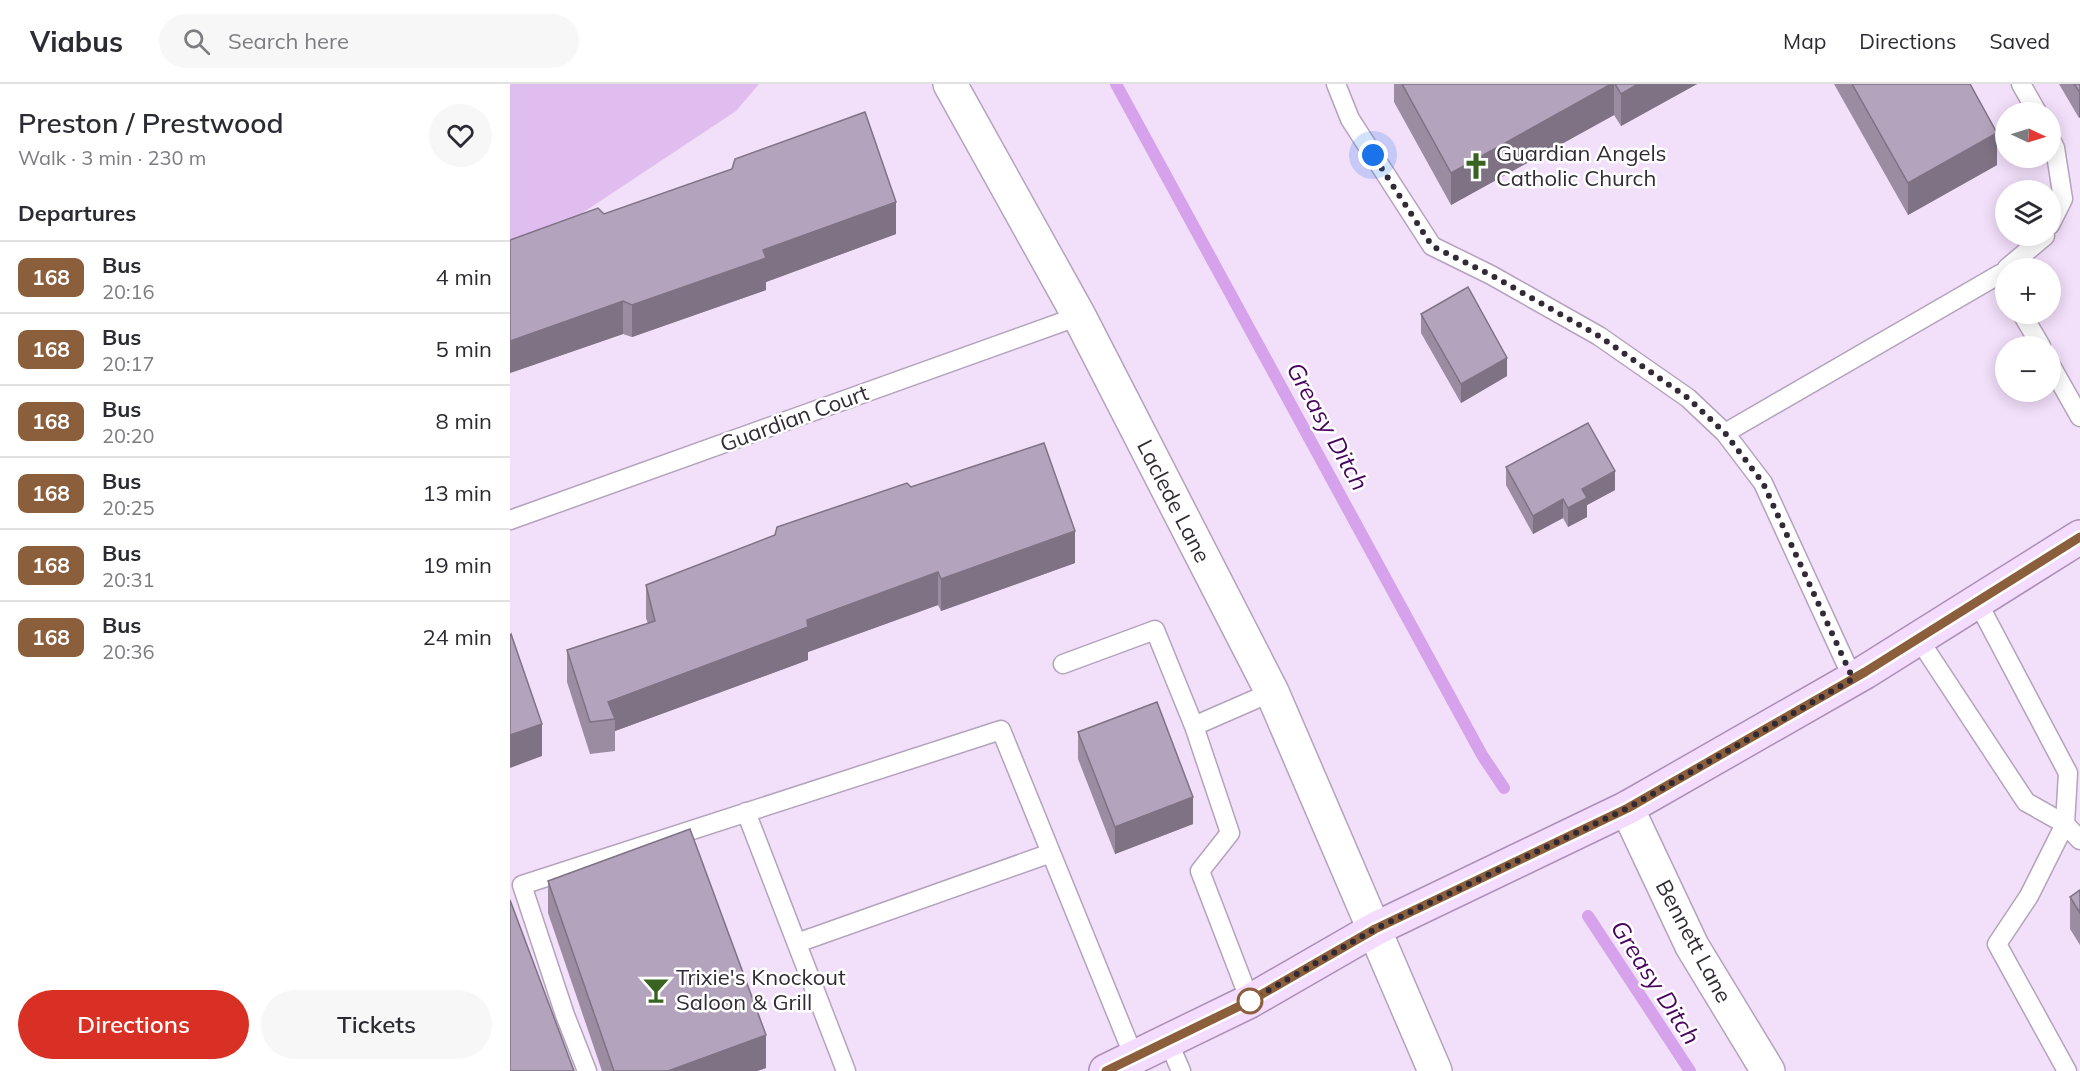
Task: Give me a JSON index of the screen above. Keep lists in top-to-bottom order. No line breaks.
{"streets":{"street":["Laclede Lane","Bennett Lane"],"lane":["Guardian Court"]},"crossings":[["Guardian Court","Laclede Lane"]],"water":["Greasy Ditch"],"places":{"church":["Guardian Angels Catholic Church"],"bar":["Trixie's Knockout Saloon & Grill"]},"lines":["bus line 168"],"north":"right","page":{"header":"Viabus","search":"Search here","nav":["Map","Directions","Saved"],"heading":[["Preston / Prestwood","Walk · 3 min · 230 m"],"Departures"],"map_buttons":["+","−"],"list":[{"mark":"168","name":"Bus","note":"20:16","value":"4 min"},{"mark":"168","name":"Bus","note":"20:17","value":"5 min"},{"mark":"168","name":"Bus","note":"20:20","value":"8 min"},{"mark":"168","name":"Bus","note":"20:25","value":"13 min"},{"mark":"168","name":"Bus","note":"20:31","value":"19 min"},{"mark":"168","name":"Bus","note":"20:36","value":"24 min"}],"buttons":["Directions","Tickets"]}}
